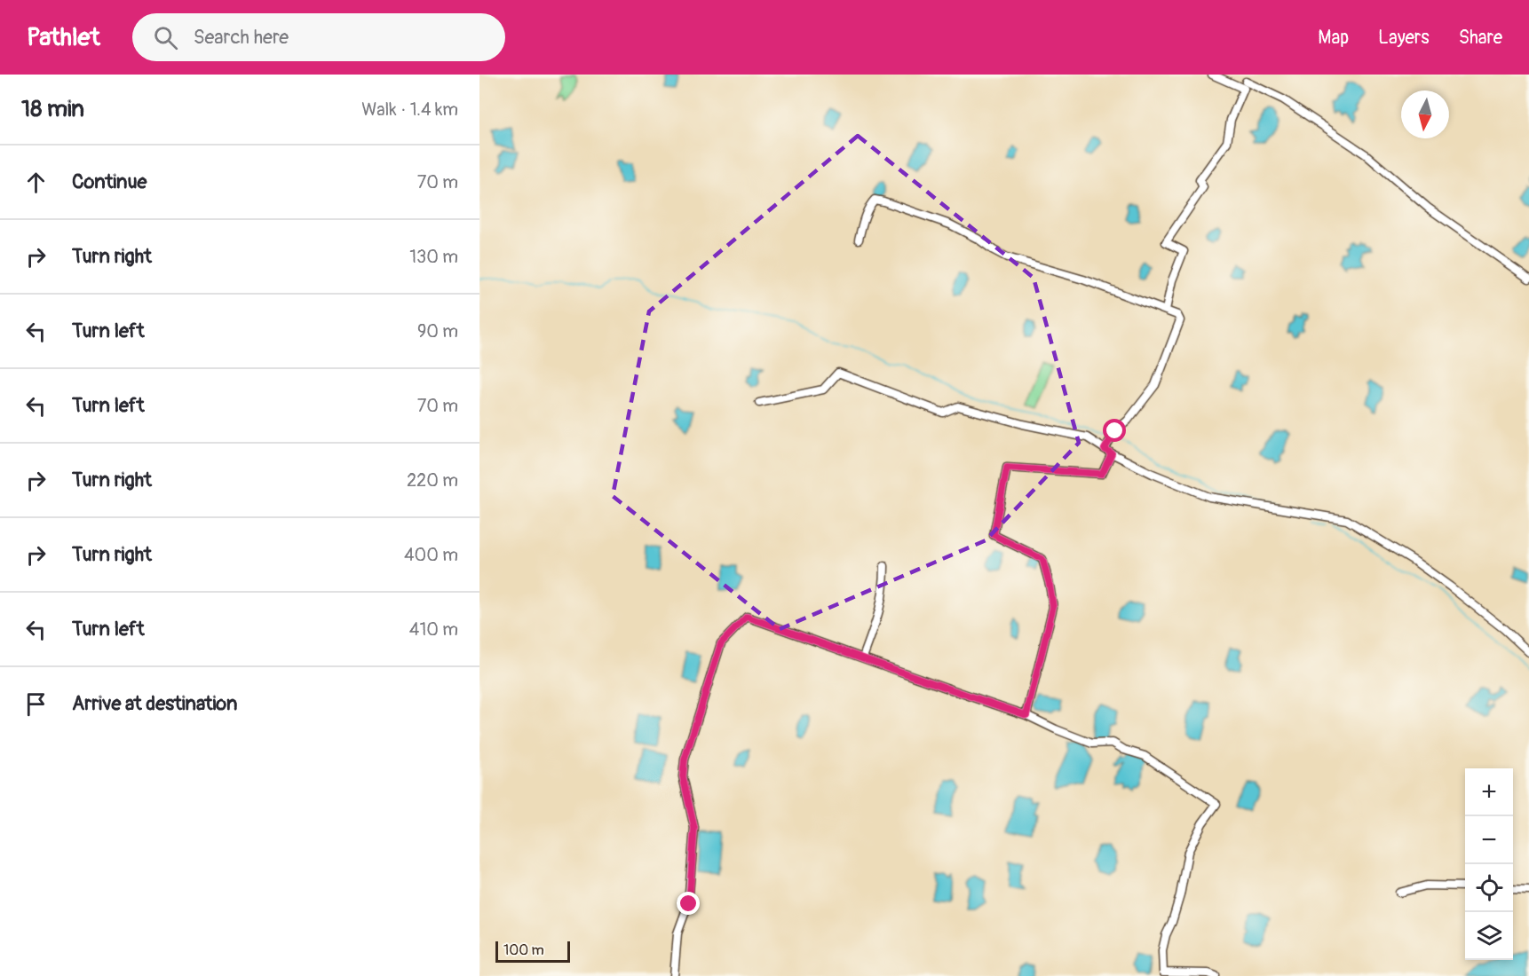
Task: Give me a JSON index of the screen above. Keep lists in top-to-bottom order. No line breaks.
{"scale_bar":"100 m","north":"bottom","page":{"header":"Pathlet","search":"Search here","nav":["Map","Layers","Share"],"heading":["18 min","Walk · 1.4 km"],"list":[["Continue","70 m"],["Turn right","130 m"],["Turn left","90 m"],["Turn left","70 m"],["Turn right","220 m"],["Turn right","400 m"],["Turn left","410 m"],"Arrive at destination"],"map_buttons":["+","−"],"scale":"100 m"}}
